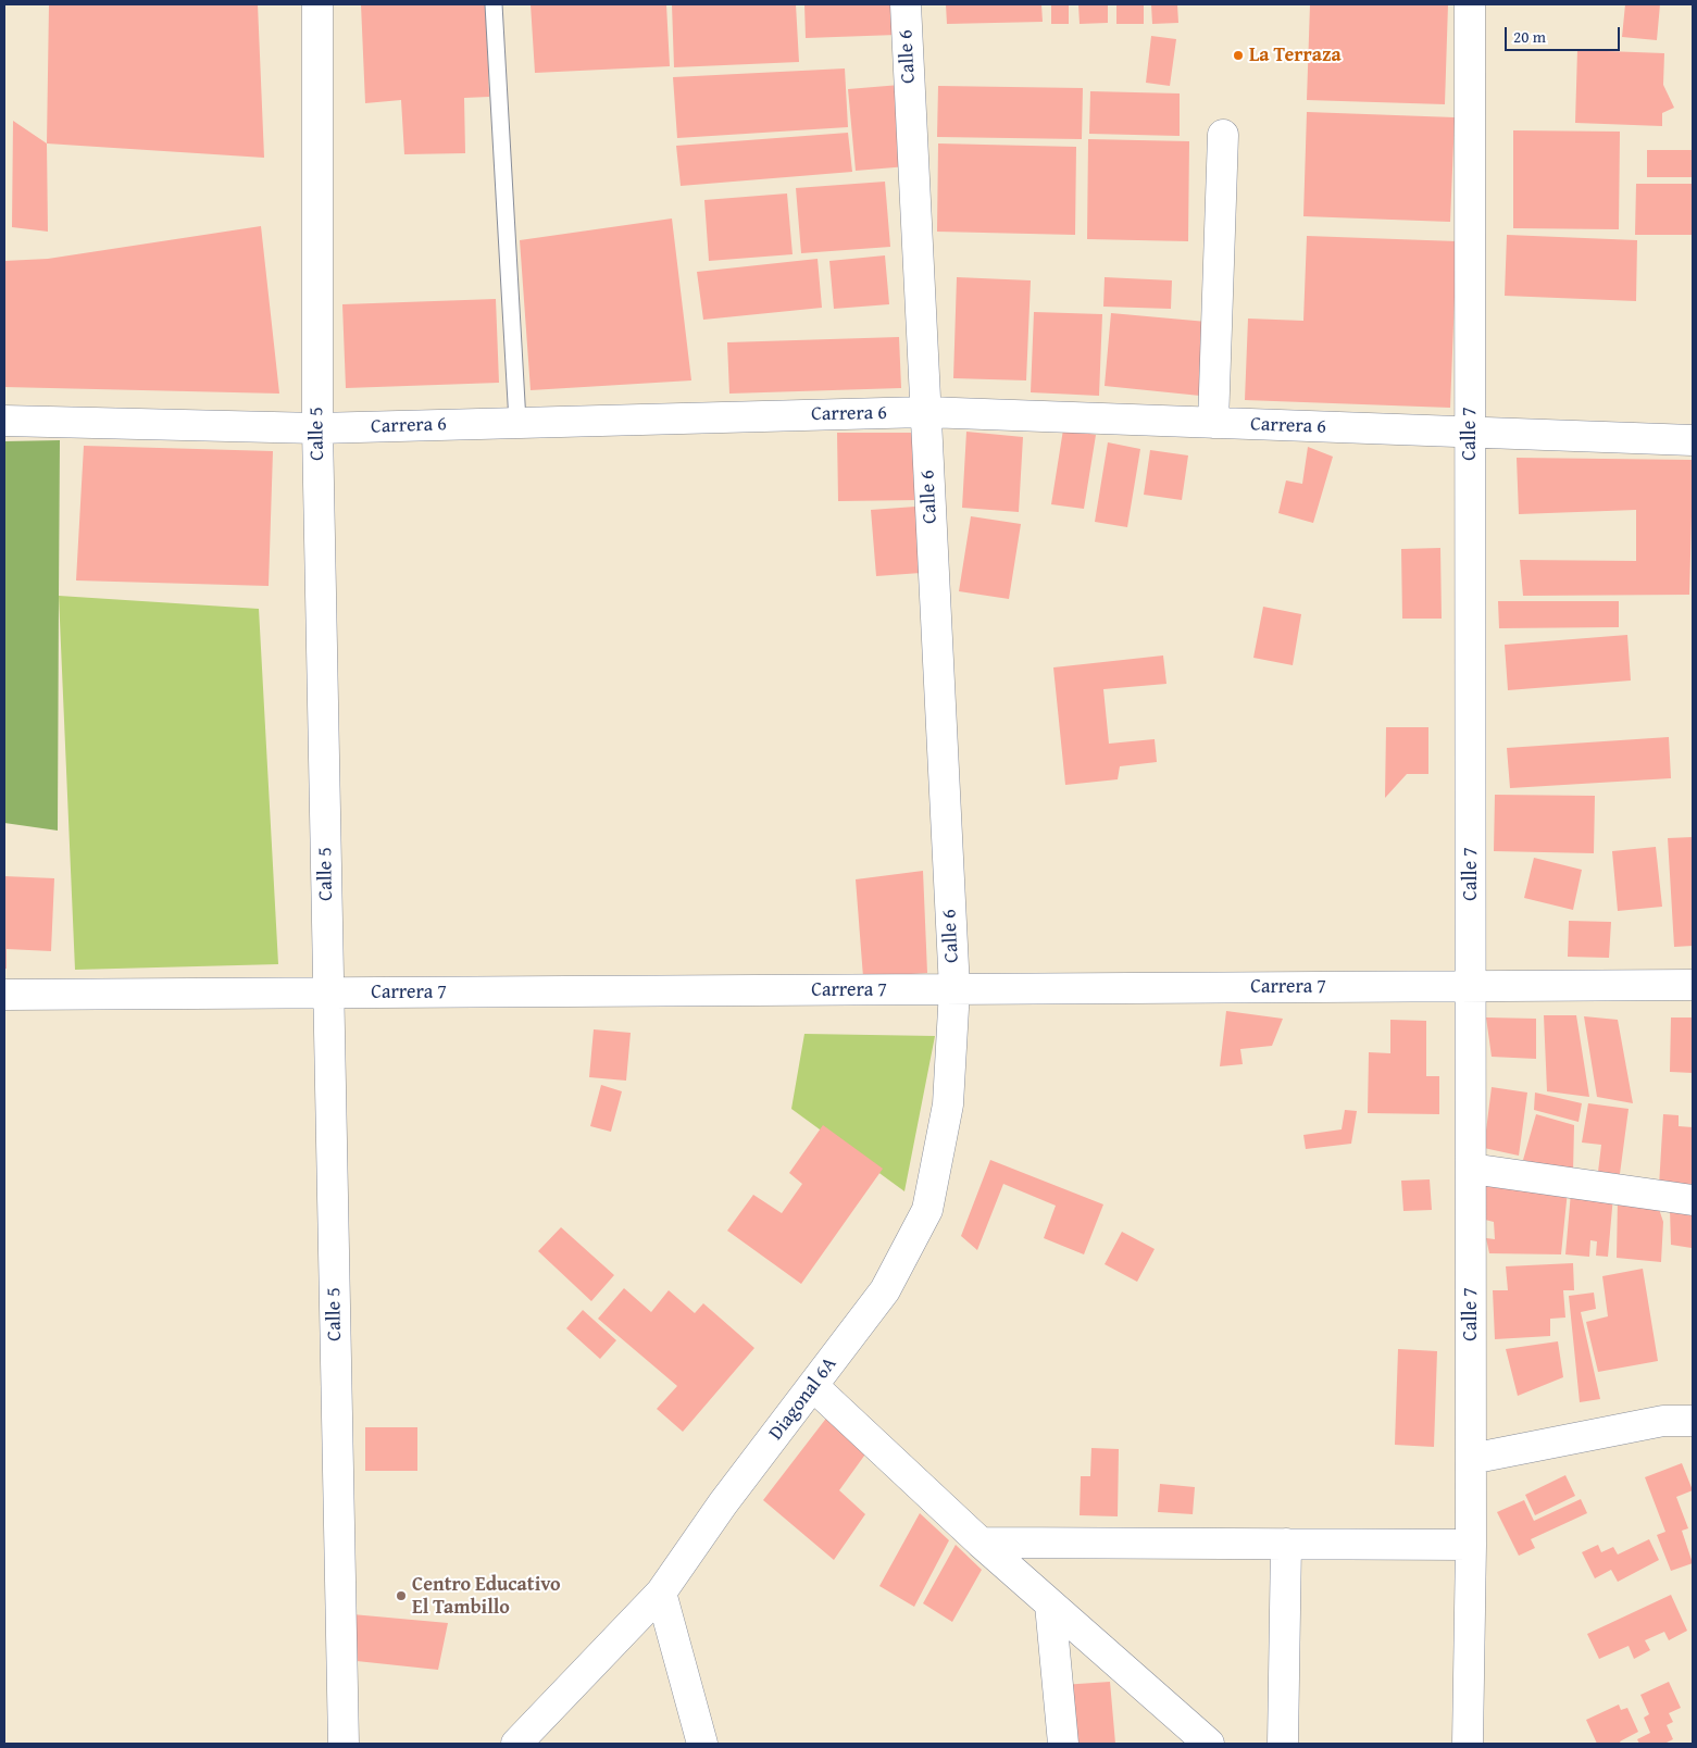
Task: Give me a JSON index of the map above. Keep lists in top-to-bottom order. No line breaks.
{"streets":{"street":["Calle 6","Carrera 6","Calle 5","Calle 7","Carrera 7","Diagonal 6A"]},"crossings":[["Calle 6","Carrera 6"],["Calle 6","Carrera 7"],["Calle 6","Diagonal 6A"],["Carrera 6","Calle 5"],["Carrera 6","Calle 7"],["Calle 5","Carrera 7"],["Calle 7","Carrera 7"],["Carrera 7","Diagonal 6A"]],"places":["La Terraza","Centro Educativo El Tambillo"],"scale_bar":"20 m"}
